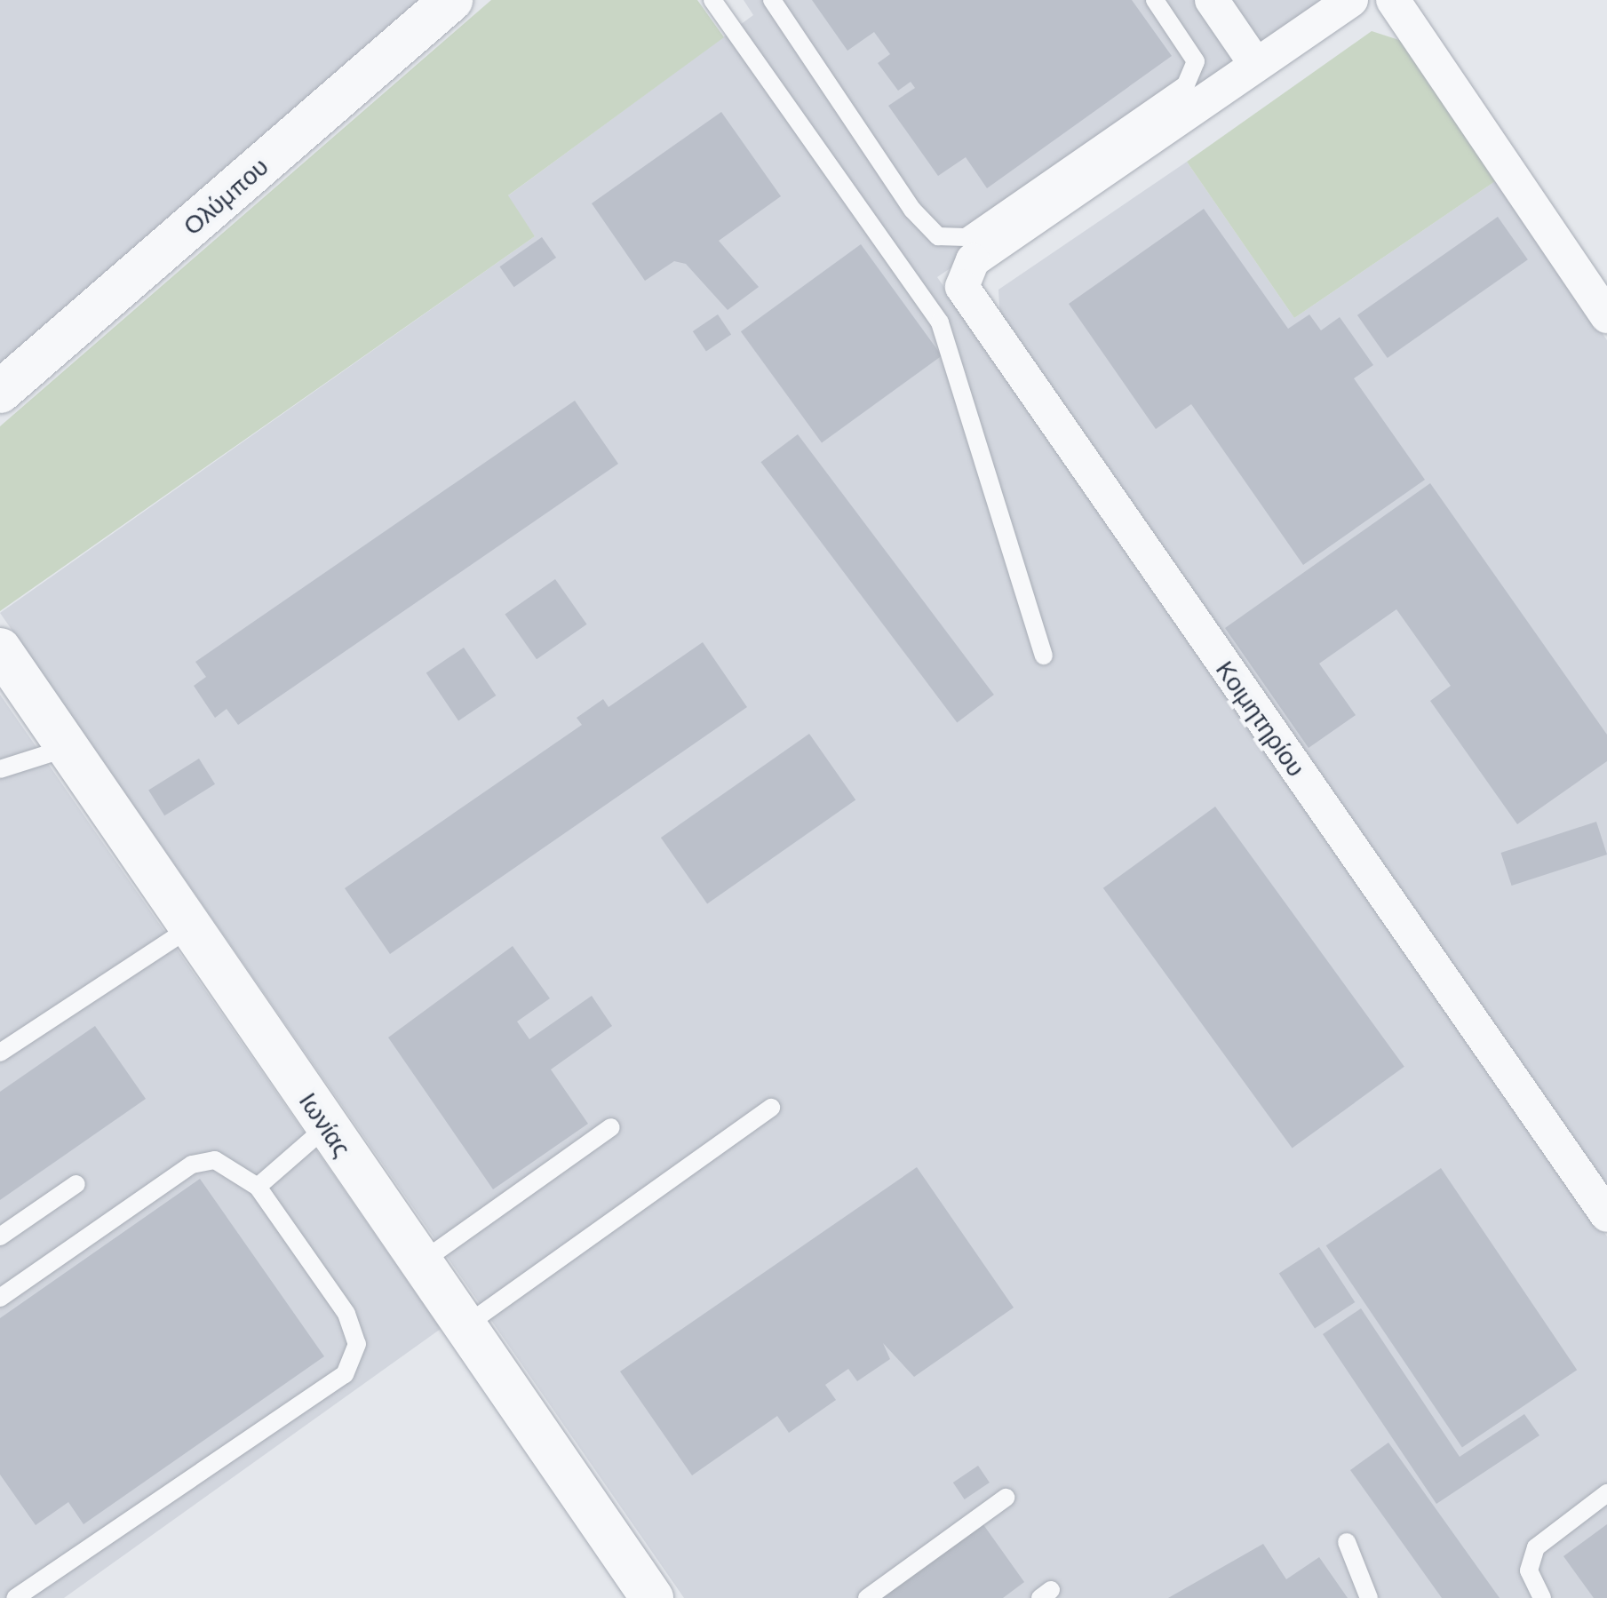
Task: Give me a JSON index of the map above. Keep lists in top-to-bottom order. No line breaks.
{"streets":{"street":["Ολύμπου","Κοιμητηρίου","Ιωνίας"]}}
